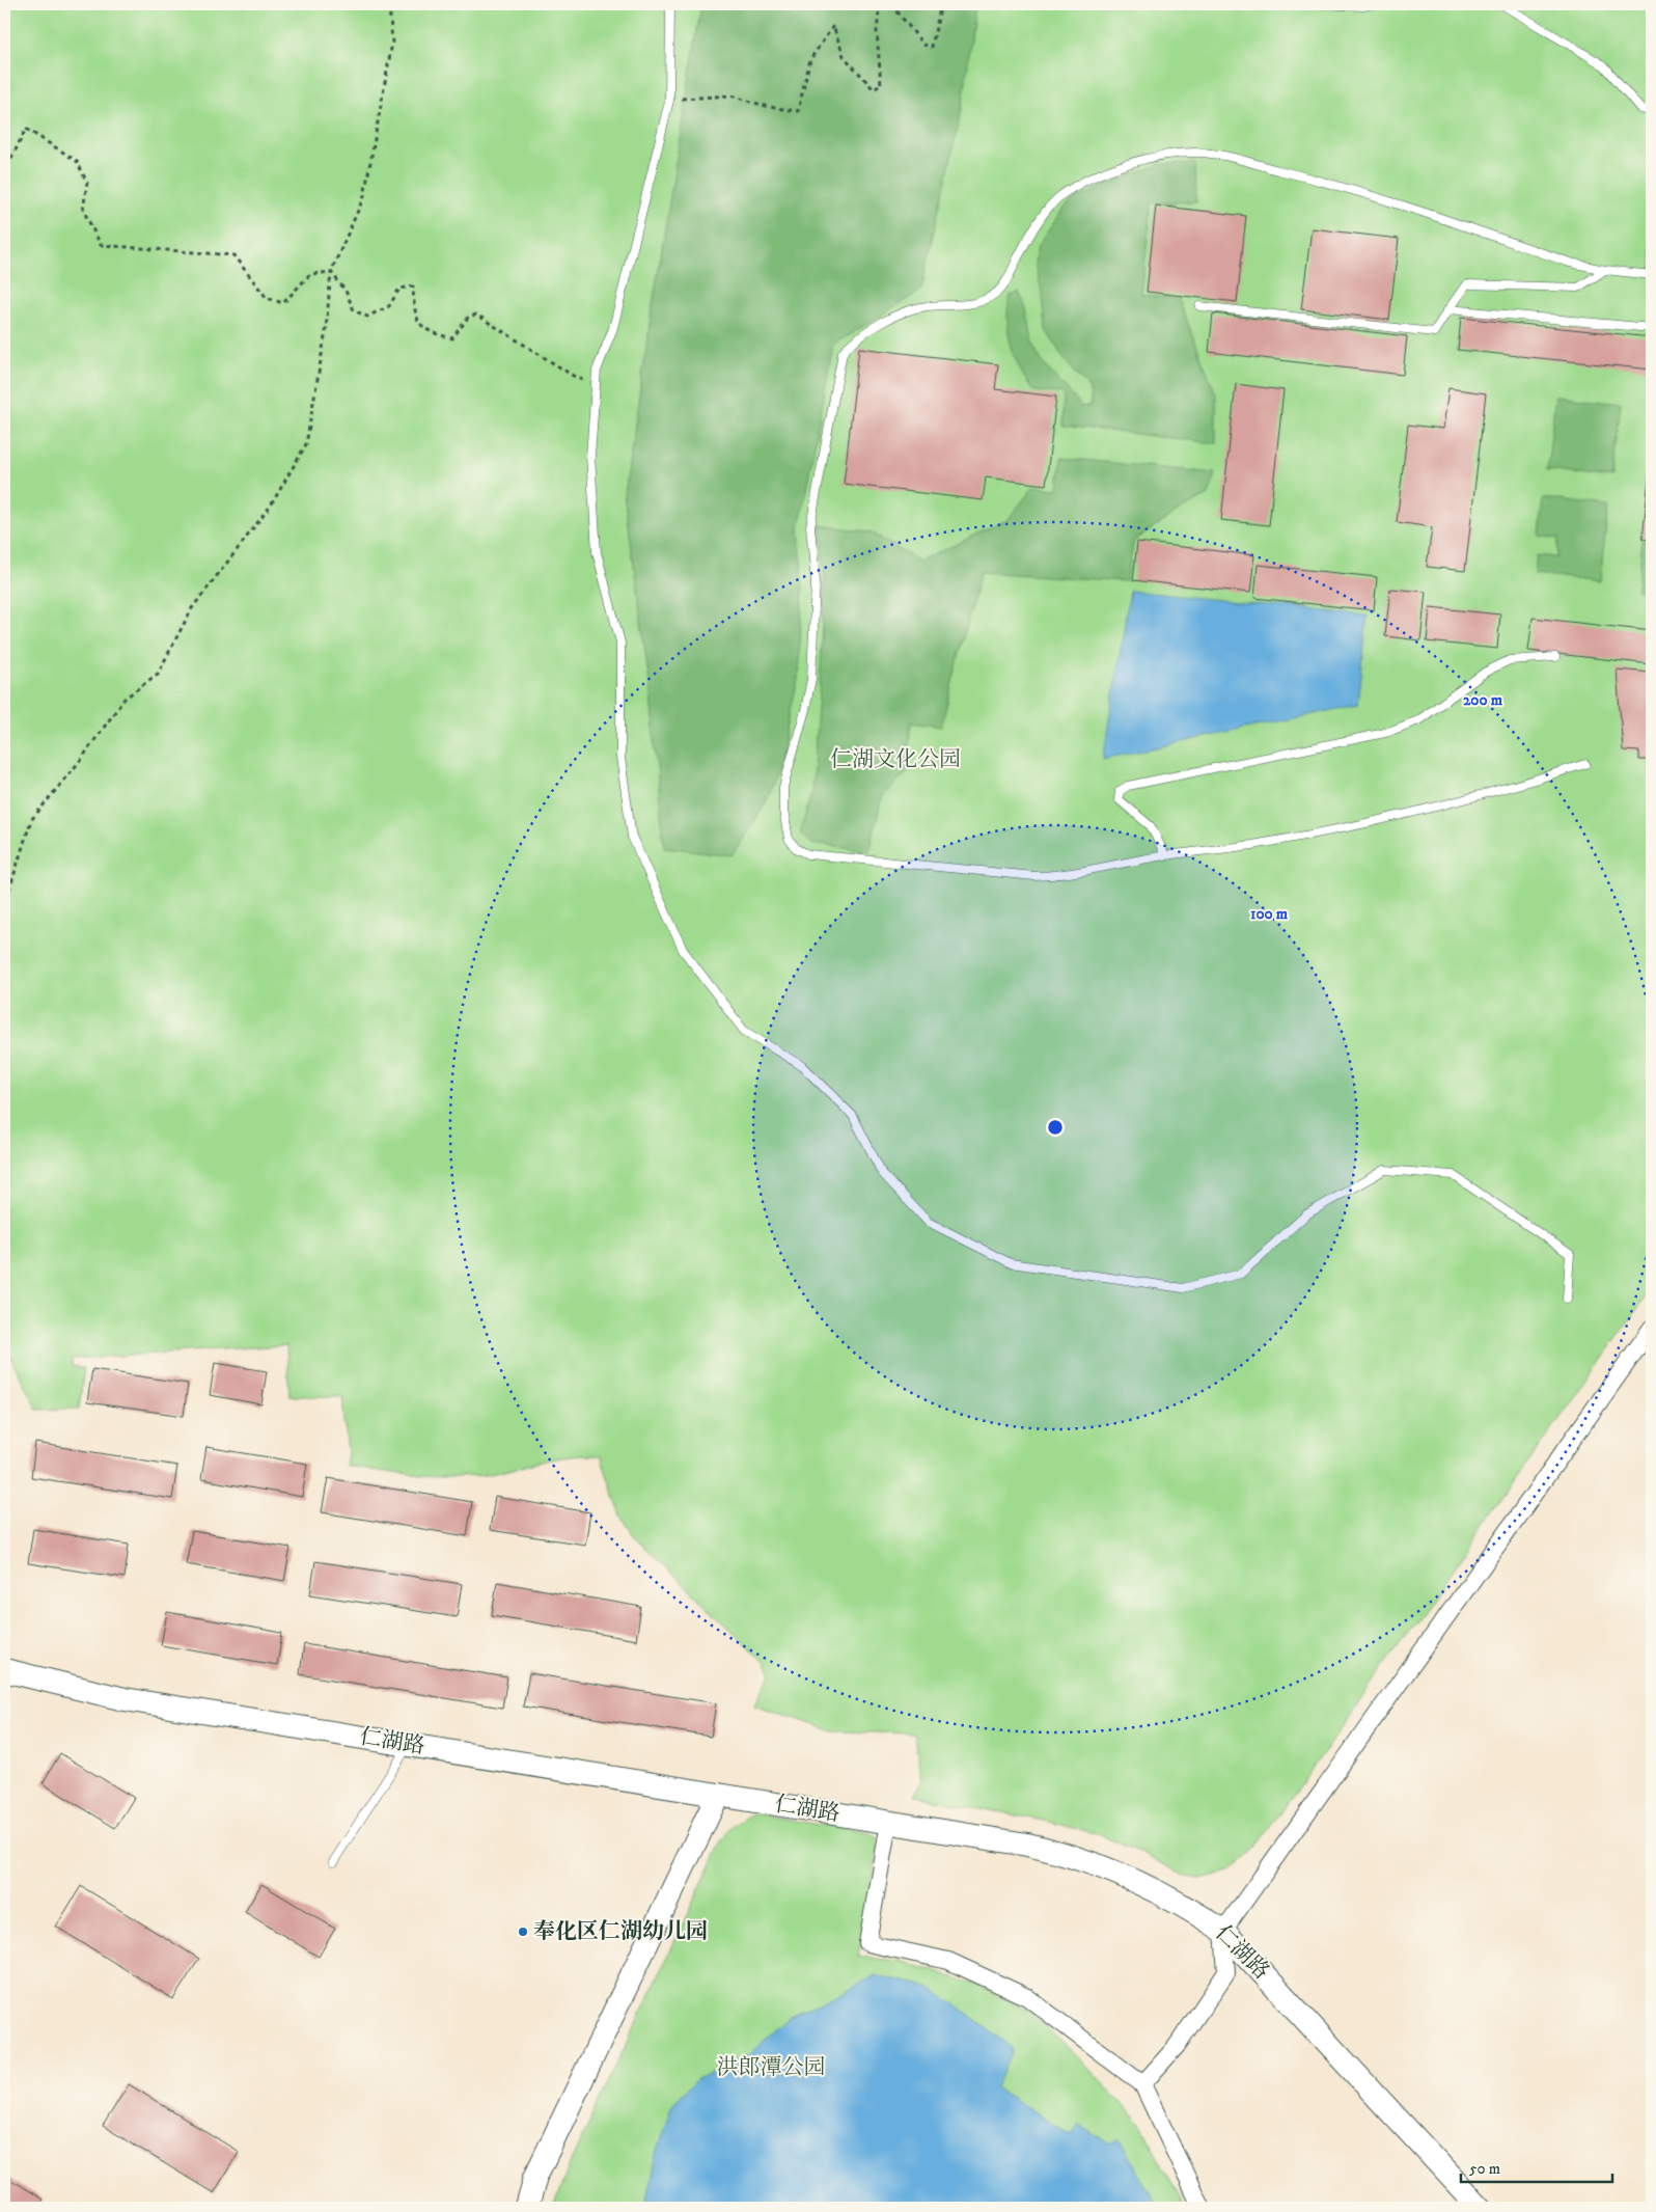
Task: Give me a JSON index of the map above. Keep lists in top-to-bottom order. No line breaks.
{"streets":{"street":["仁湖路"]},"parks":["仁湖文化公园","洪郎潭公园"],"places":["奉化区仁湖幼儿园"],"scale_bar":"50 m","rings":["200 m","100 m"]}
